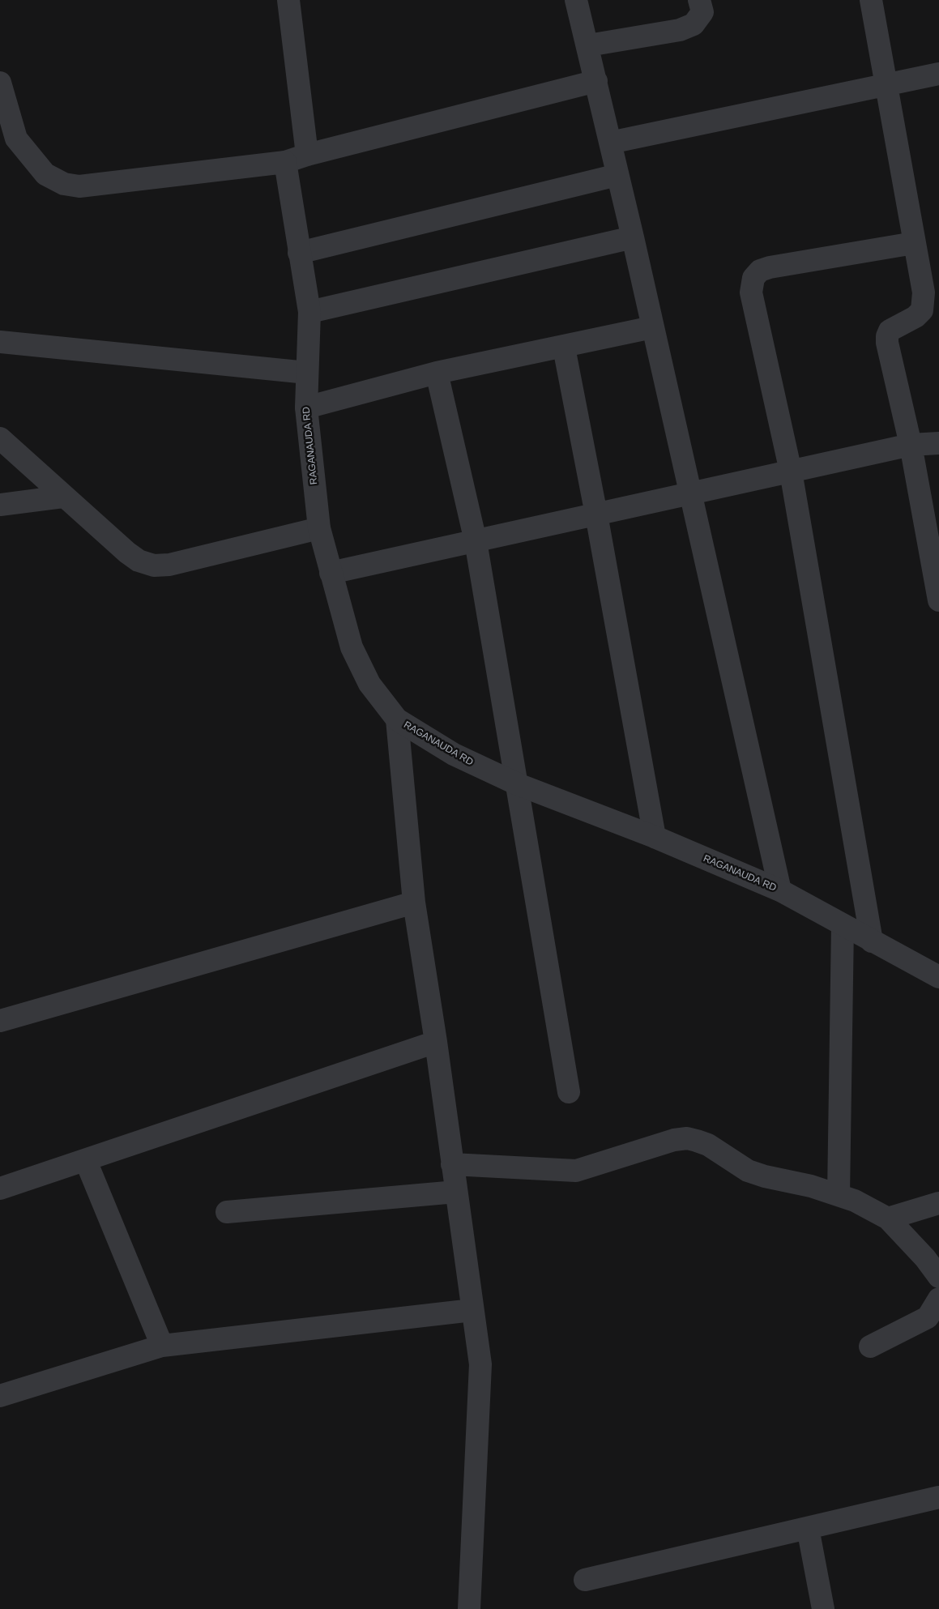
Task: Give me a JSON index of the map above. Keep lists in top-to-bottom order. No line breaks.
{"streets":{"street":["RAGANAUDA RD"]}}
